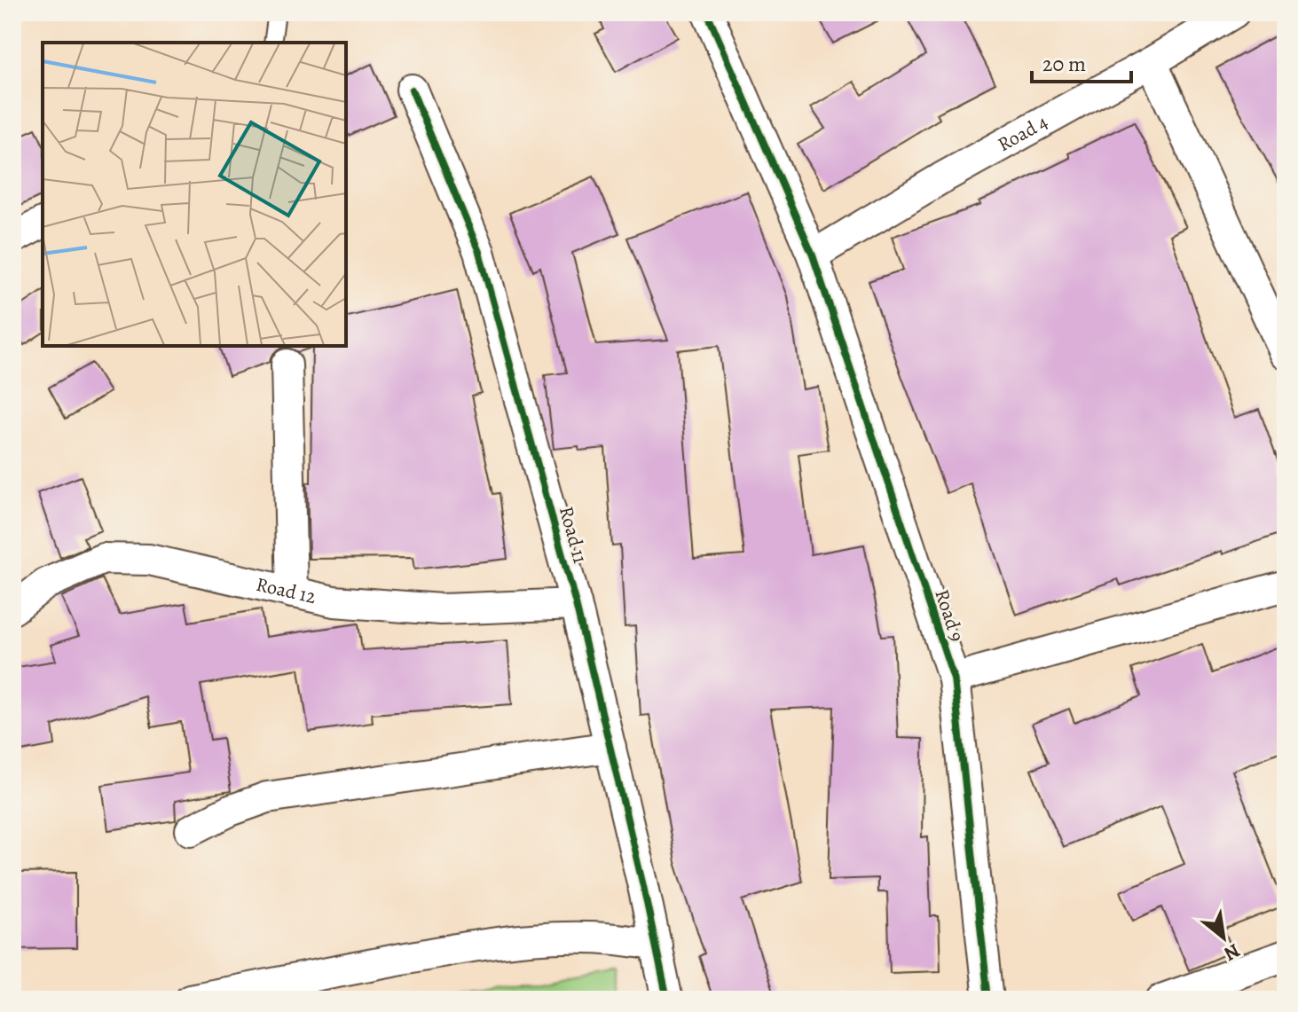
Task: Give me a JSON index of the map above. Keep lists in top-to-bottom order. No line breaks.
{"streets":{"street":["Road 4","Road 11","Road 12","Road 9"]},"crossings":[["Road 4","Road 9"],["Road 11","Road 12"]],"scale_bar":"20 m","north":"bottom right"}
